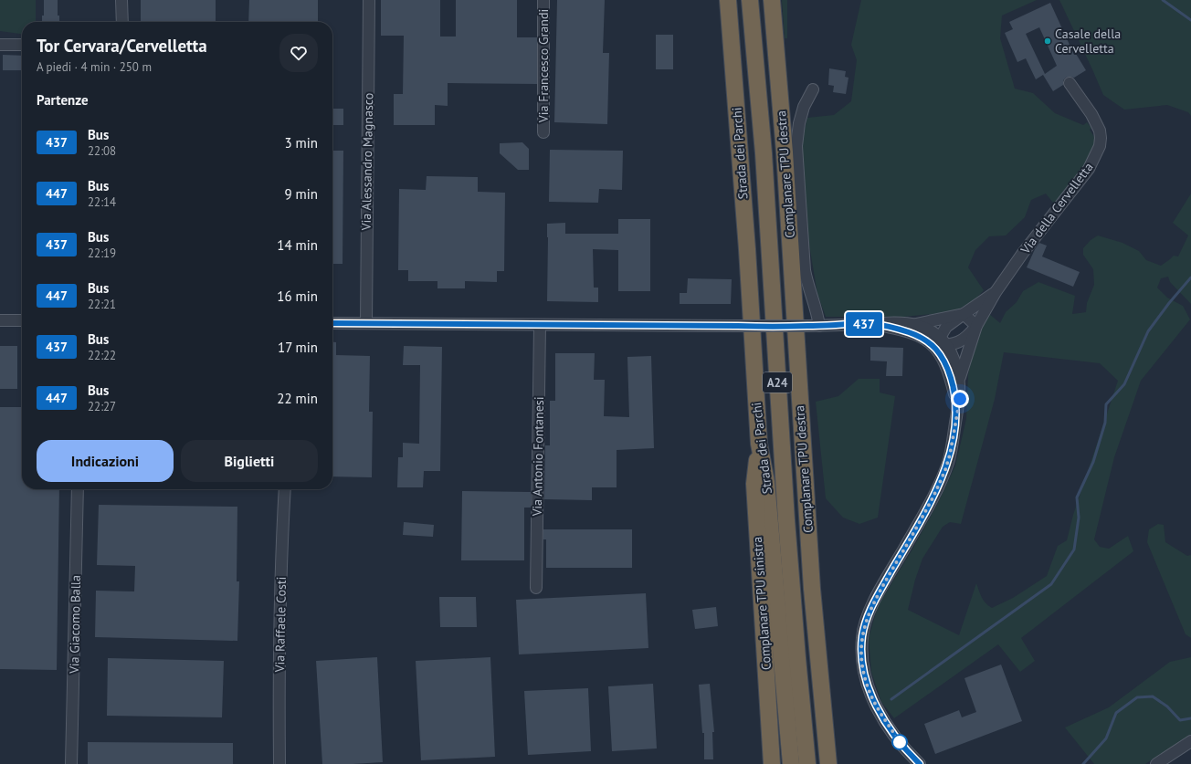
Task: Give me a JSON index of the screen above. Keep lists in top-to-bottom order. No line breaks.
{"streets":{"highway":["Strada dei Parchi","Complanare TPU destra","A24","Complanare TPU sinistra"],"street":["Via Francesco Grandi","Via Alessandro Magnasco","Via della Cervelletta","Via Antonio Fontanesi","Via Giacomo Balla","Via Raffaele Costi"]},"crossings":[["Strada dei Parchi","Complanare TPU sinistra"]],"places":["Casale della Cervelletta"],"lines":["bus line 437"],"page":{"on_map":"437","heading":[["Tor Cervara/Cervelletta","A piedi · 4 min · 250 m"],"Partenze"],"list":[{"mark":"437","name":"Bus","note":"22:08","value":"3 min"},{"mark":"447","name":"Bus","note":"22:14","value":"9 min"},{"mark":"437","name":"Bus","note":"22:19","value":"14 min"},{"mark":"447","name":"Bus","note":"22:21","value":"16 min"},{"mark":"437","name":"Bus","note":"22:22","value":"17 min"},{"mark":"447","name":"Bus","note":"22:27","value":"22 min"}],"buttons":["Indicazioni","Biglietti"]}}
